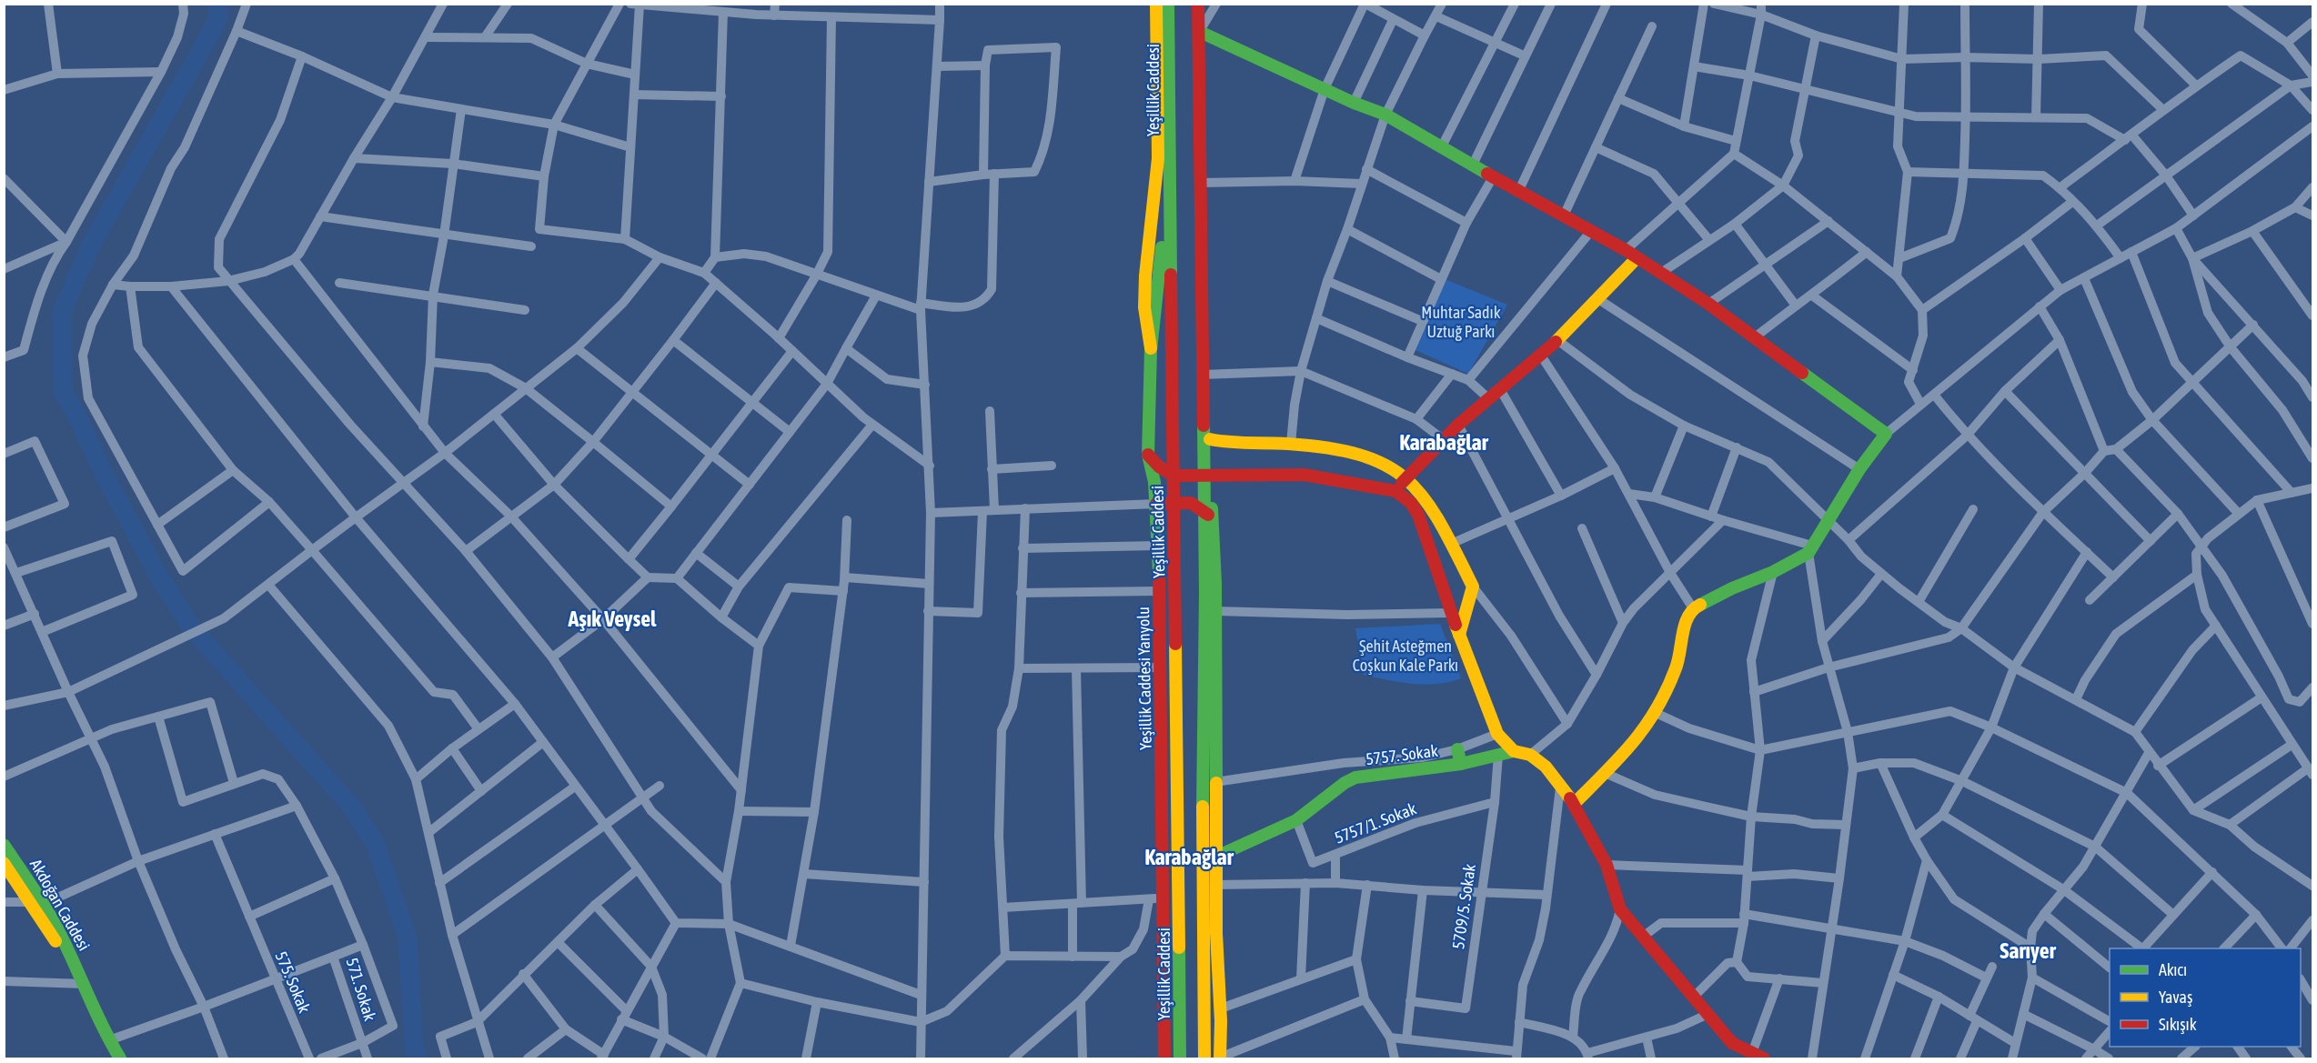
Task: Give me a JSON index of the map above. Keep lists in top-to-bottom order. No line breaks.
{"streets":{"main road":["Yeşillik Caddesi","Yeşillik Caddesi Yanyolu","5757. Sokak","Akdoğan Caddesi"],"street":["5757/1. Sokak","5709/5. Sokak","575. Sokak","571. Sokak"]},"crossings":[["5757. Sokak","5757/1. Sokak"],["5757. Sokak","5709/5. Sokak"],["5757/1. Sokak","5709/5. Sokak"]],"districts":["Karabağlar","Aşık Veysel","Karabağlar","Sarıyer"],"parks":["Muhtar Sadık Uztuğ Parkı","Şehit Asteğmen Coşkun Kale Parkı"],"legend":["Akıcı","Yavaş","Sıkışık"]}
